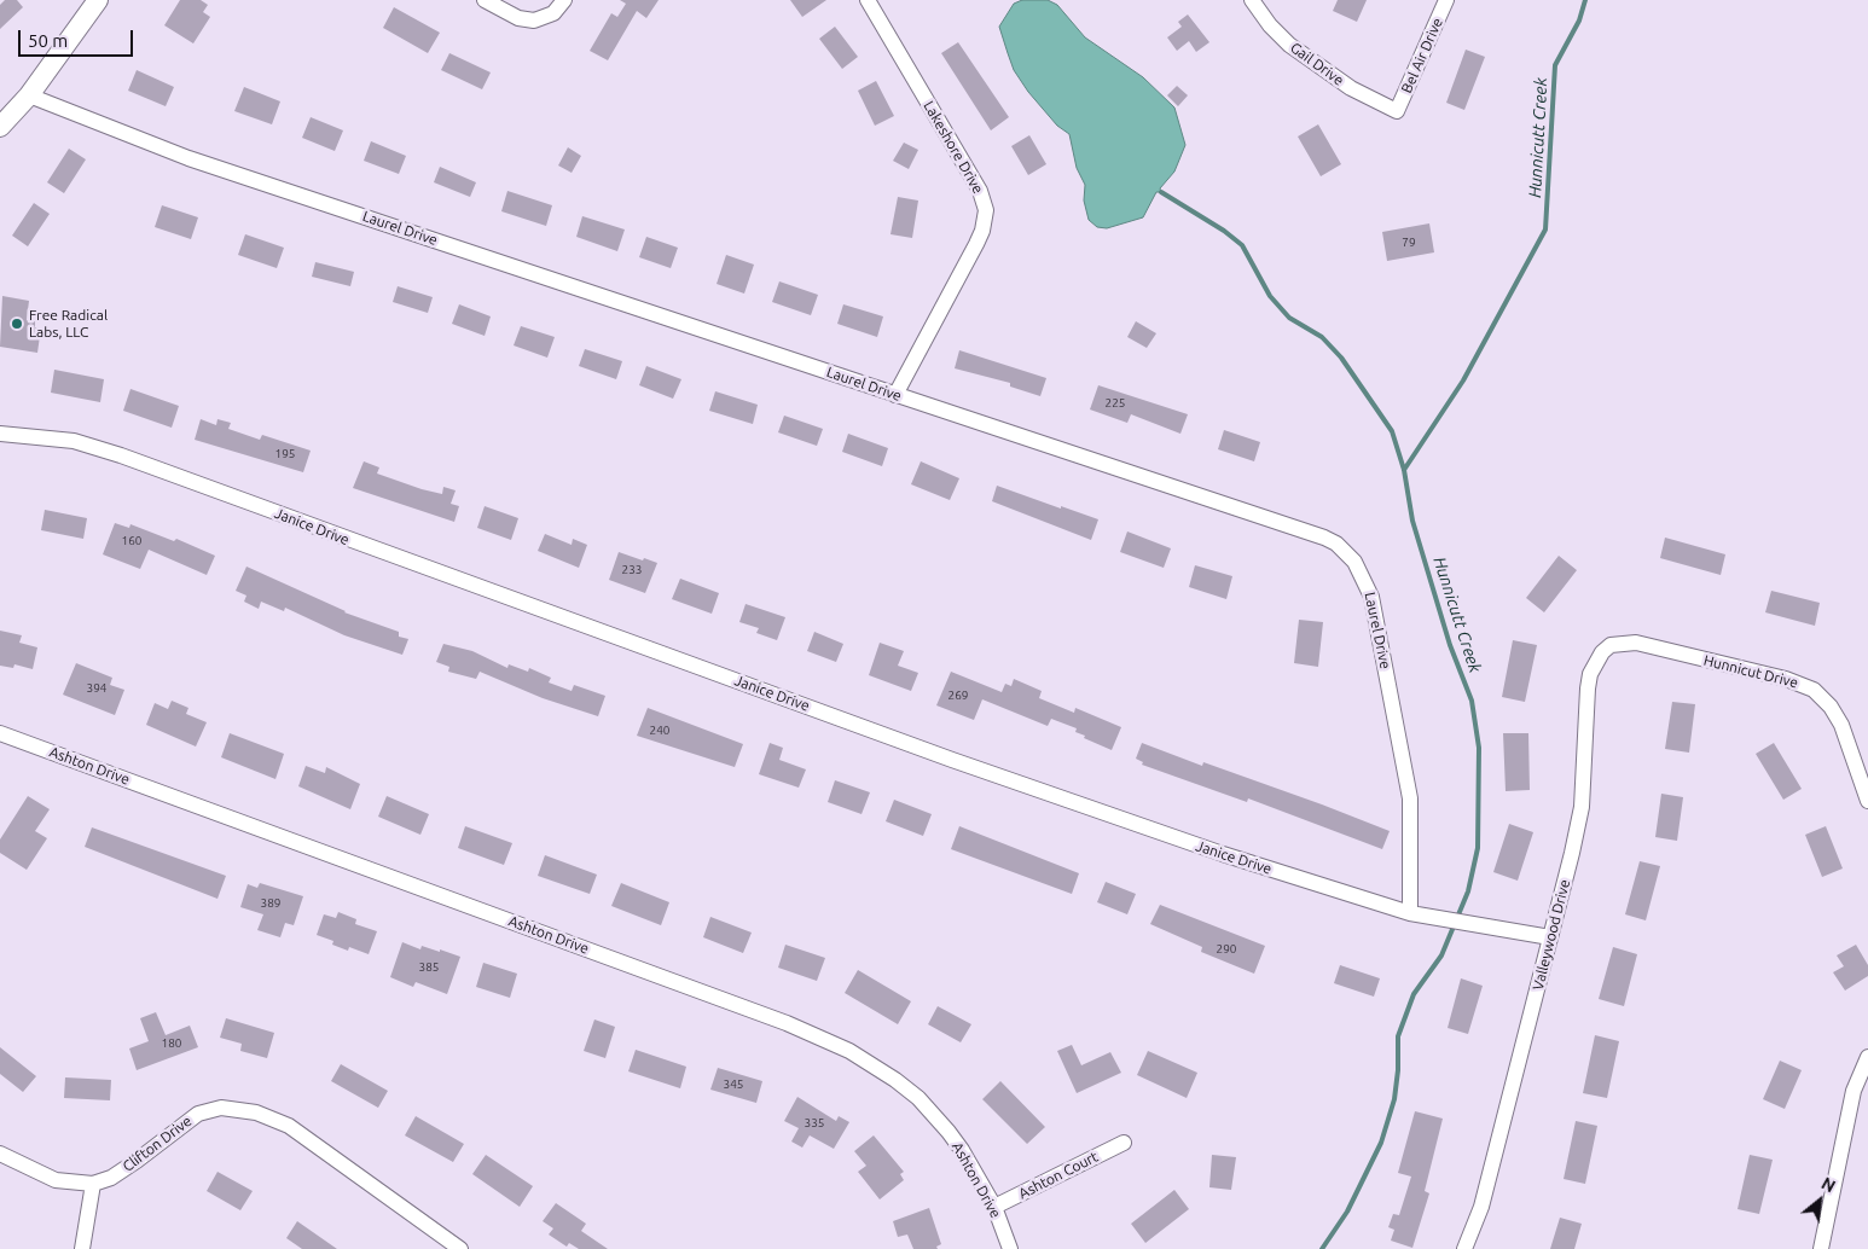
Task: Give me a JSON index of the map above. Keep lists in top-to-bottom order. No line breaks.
{"streets":{"street":["Bel Air Drive","Gail Drive","Lakeshore Drive","Laurel Drive","Janice Drive","Hunnicut Drive","Ashton Drive","Valleywood Drive","Clifton Drive","Ashton Court"]},"crossings":[["Bel Air Drive","Gail Drive"],["Lakeshore Drive","Laurel Drive"],["Laurel Drive","Janice Drive"],["Janice Drive","Valleywood Drive"],["Hunnicut Drive","Valleywood Drive"],["Ashton Drive","Ashton Court"]],"water":["Hunnicutt Creek"],"places":["Free Radical Labs, LLC"],"house_numbers":["79","225","195","160","233","394","269","240","389","290","385","180","345","335"],"scale_bar":"50 m","north":"top right"}
